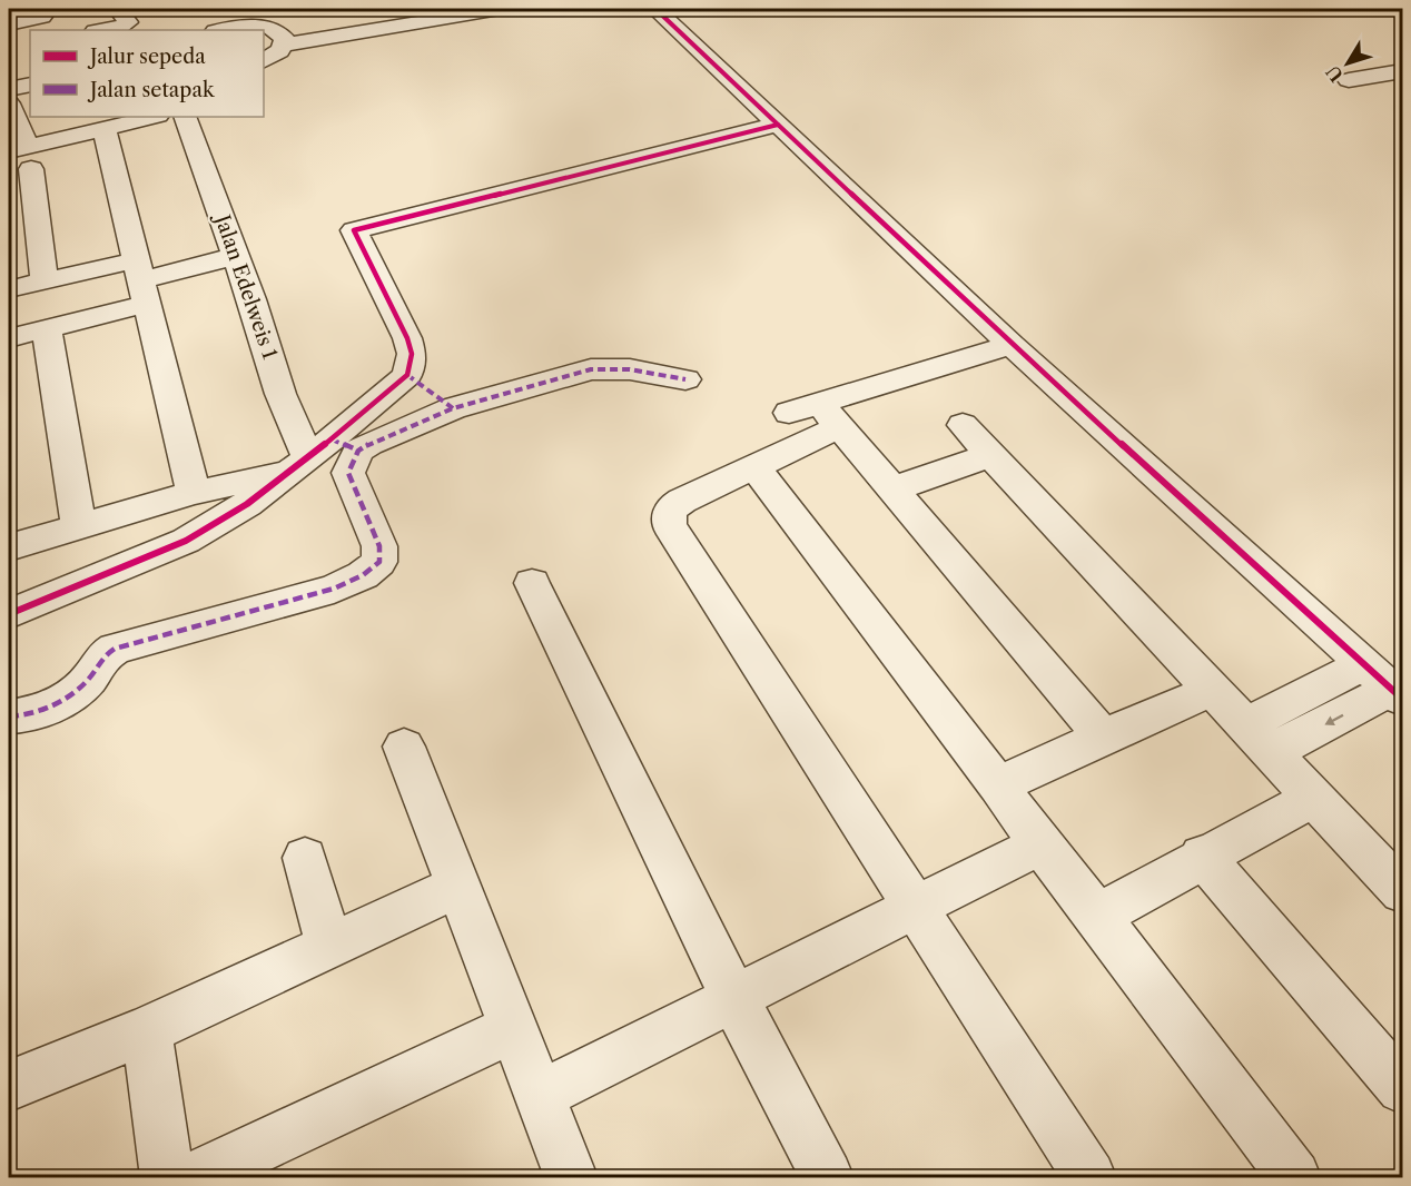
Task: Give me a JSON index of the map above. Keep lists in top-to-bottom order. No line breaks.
{"streets":{"street":["Jalan Edelweis 1"]},"legend":["Jalur sepeda","Jalan setapak"],"north":"bottom left"}
